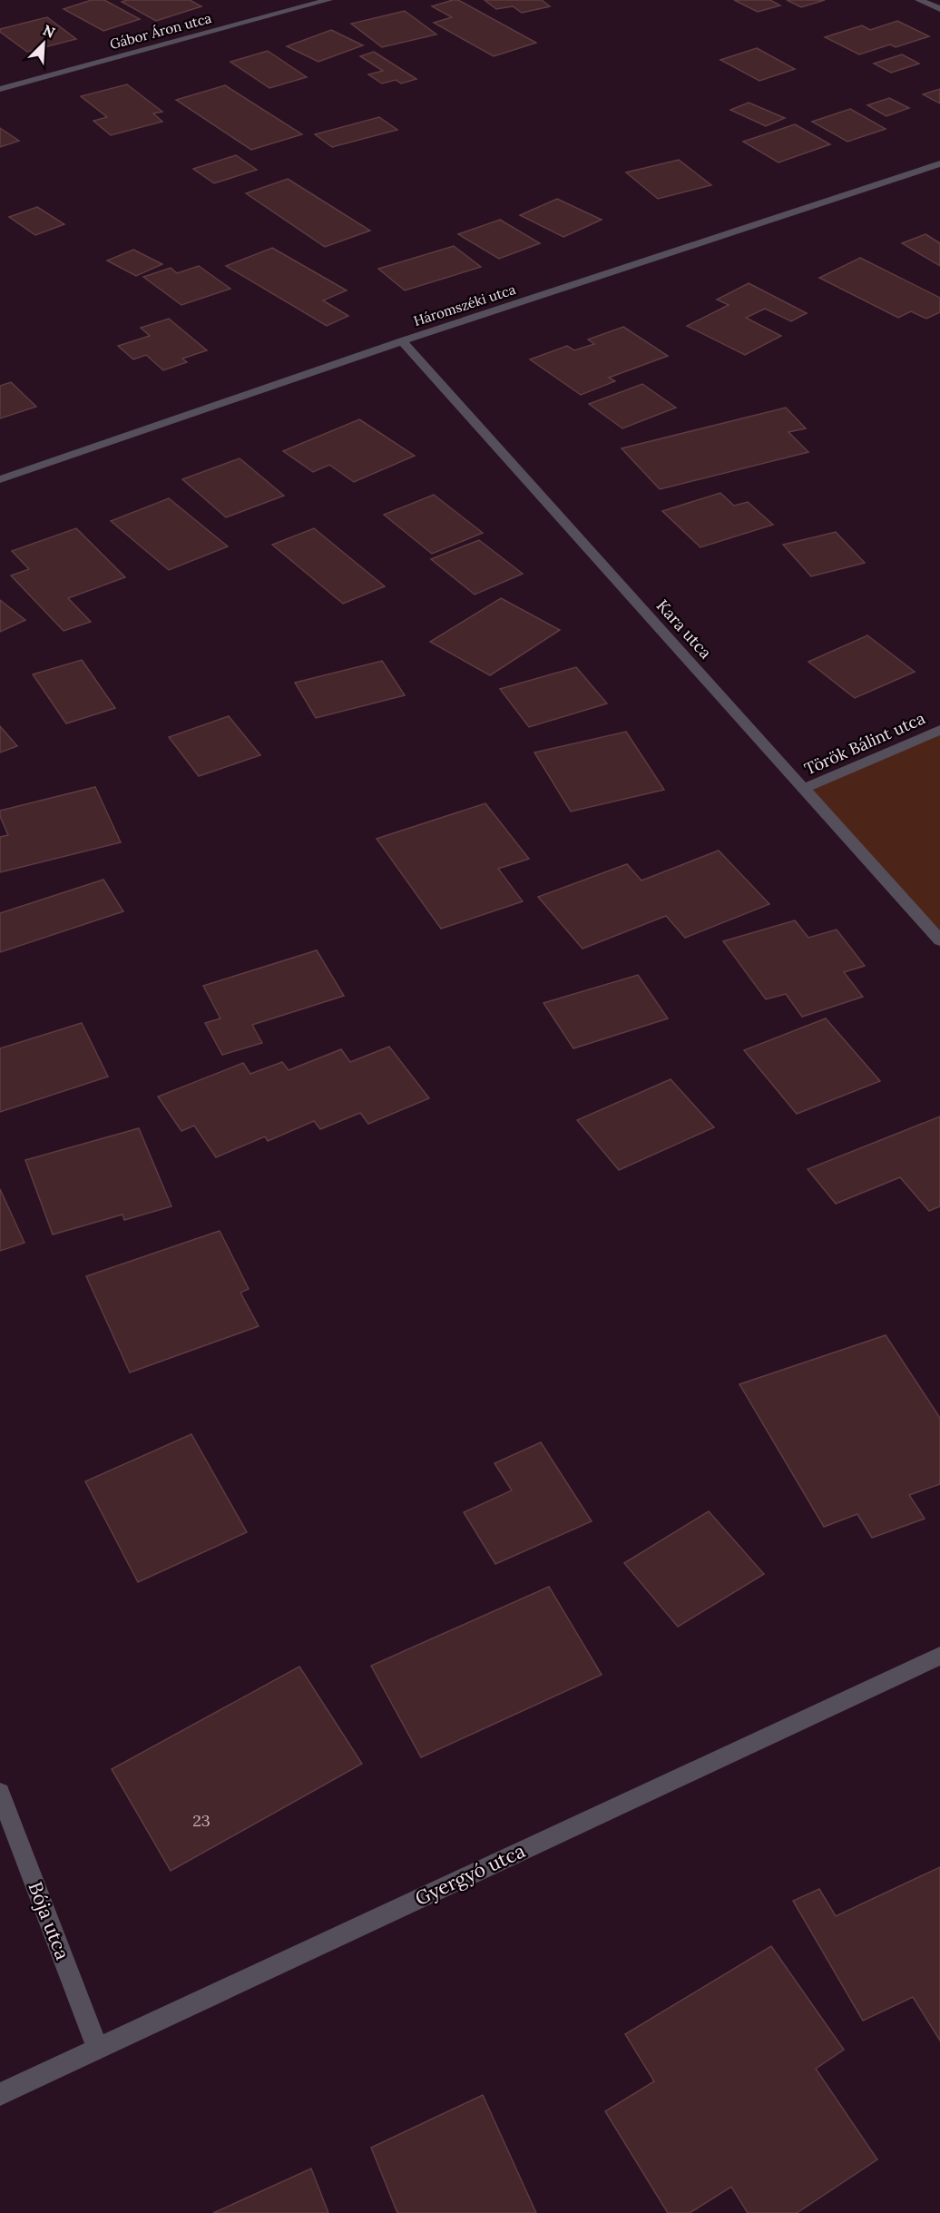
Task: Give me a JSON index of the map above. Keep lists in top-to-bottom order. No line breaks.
{"streets":{"street":["Gábor Áron utca","Háromszéki utca","Kara utca","Török Bálint utca","Gyergyó utca","Bója utca"]},"crossings":[["Háromszéki utca","Kara utca"],["Kara utca","Török Bálint utca"],["Gyergyó utca","Bója utca"]],"house_numbers":["23"],"north":"top right"}
